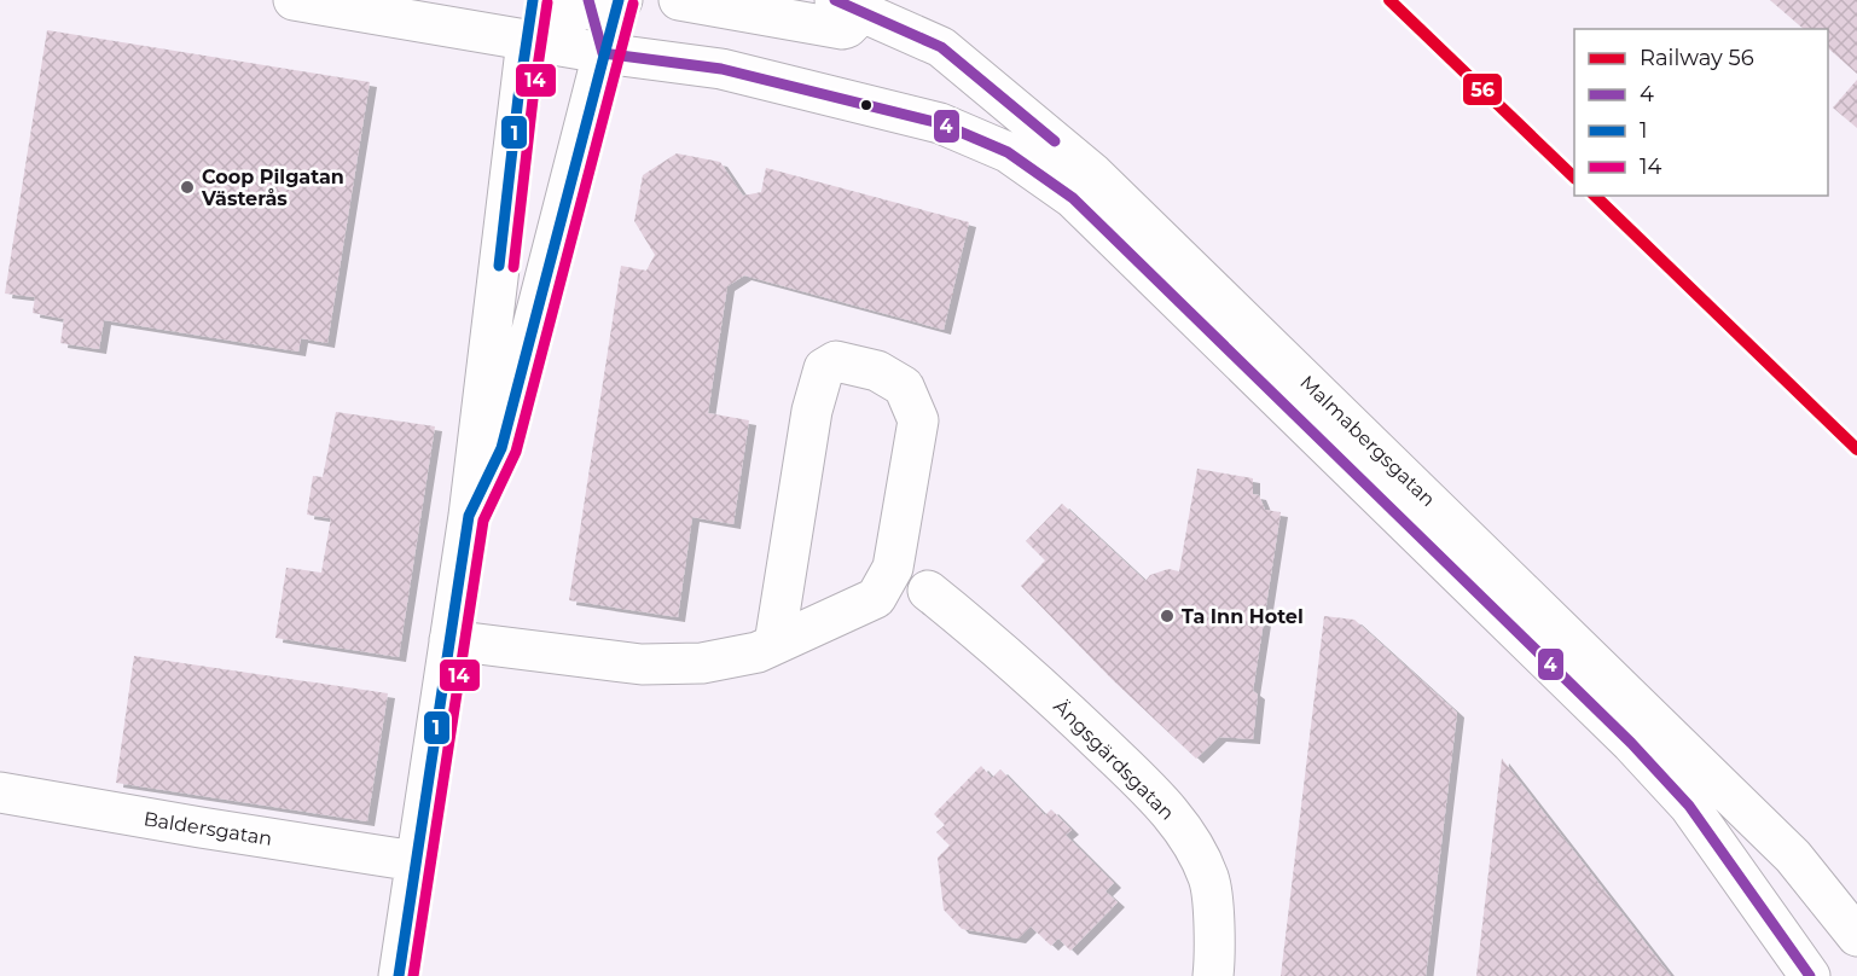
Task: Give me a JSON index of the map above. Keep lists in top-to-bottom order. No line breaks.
{"streets":{"main road":["Malmabergsgatan","Ängsgärdsgatan","Baldersgatan"]},"places":["Coop Pilgatan Västerås","Ta Inn Hotel"],"lines":["rail line 56","transit line 4","transit line 1","transit line 14"],"legend":["Railway 56","4","1","14"]}
